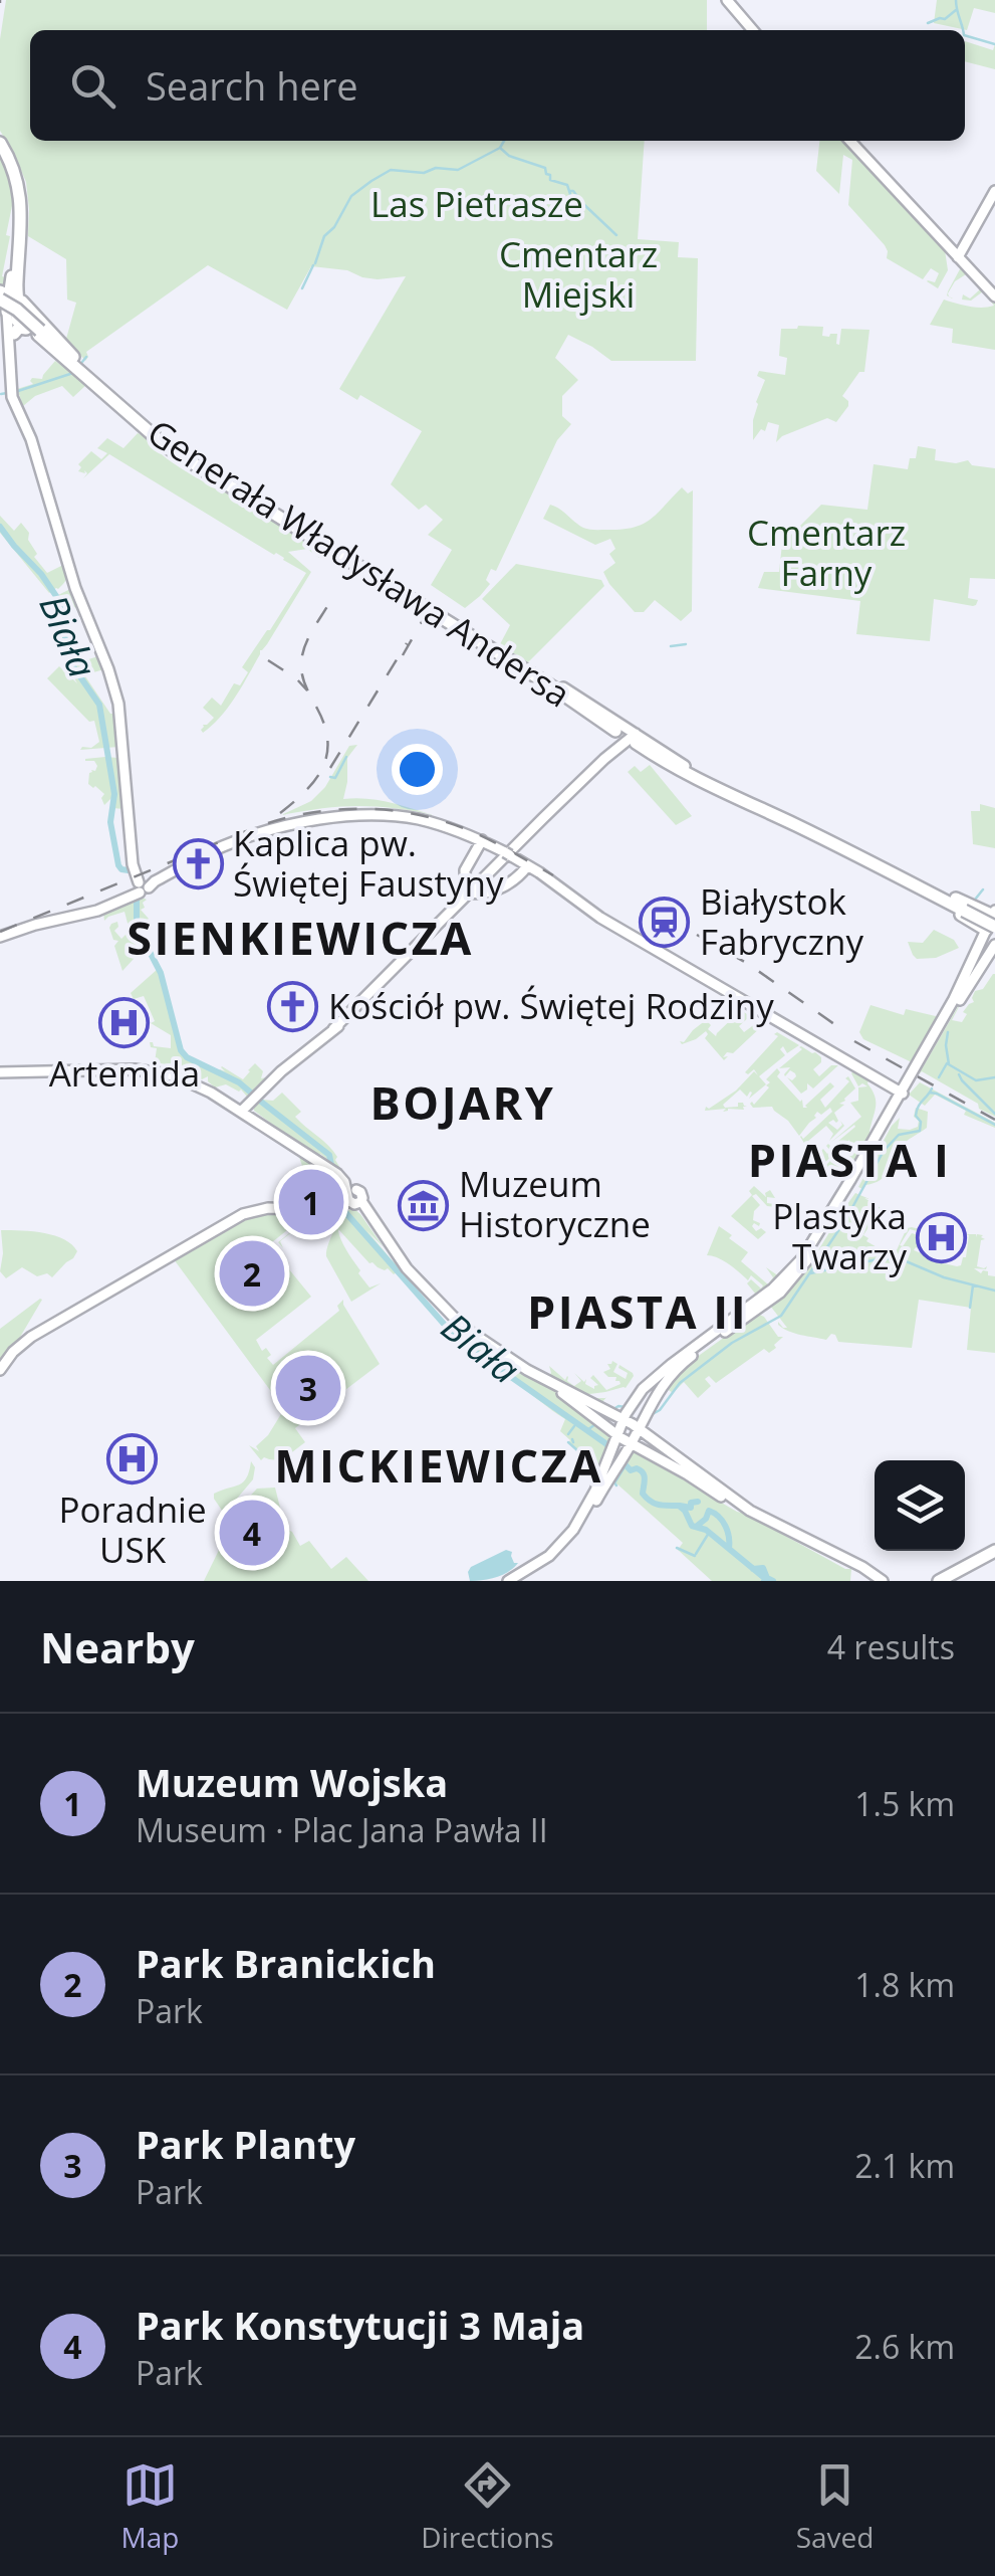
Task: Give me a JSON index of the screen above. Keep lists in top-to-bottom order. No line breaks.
{"streets":{"highway":["Generała Władysława Andersa"]},"districts":["SIENKIEWICZA","BOJARY","PIASTA I","PIASTA II","MICKIEWICZA"],"water":["Biała"],"parks":["Las Pietrasze","Cmentarz Miejski","Cmentarz Farny"],"places":{"church":["Kaplica pw. Świętej Faustyny","Kościół pw. Świętej Rodziny"],"station":["Białystok Fabryczny"],"hospital":["Artemida","Plastyka Twarzy","Poradnie USK"],"museum":["Muzeum Historyczne"]},"page":{"search":"Search here","pins":["1","2","3","4"],"heading":["Nearby","4 results"],"list":[{"mark":"1","name":"Muzeum Wojska","note":"Museum · Plac Jana Pawła II","value":"1.5 km"},{"mark":"2","name":"Park Branickich","note":"Park","value":"1.8 km"},{"mark":"3","name":"Park Planty","note":"Park","value":"2.1 km"},{"mark":"4","name":"Park Konstytucji 3 Maja","note":"Park","value":"2.6 km"}],"nav":["Map","Directions","Saved"]}}
